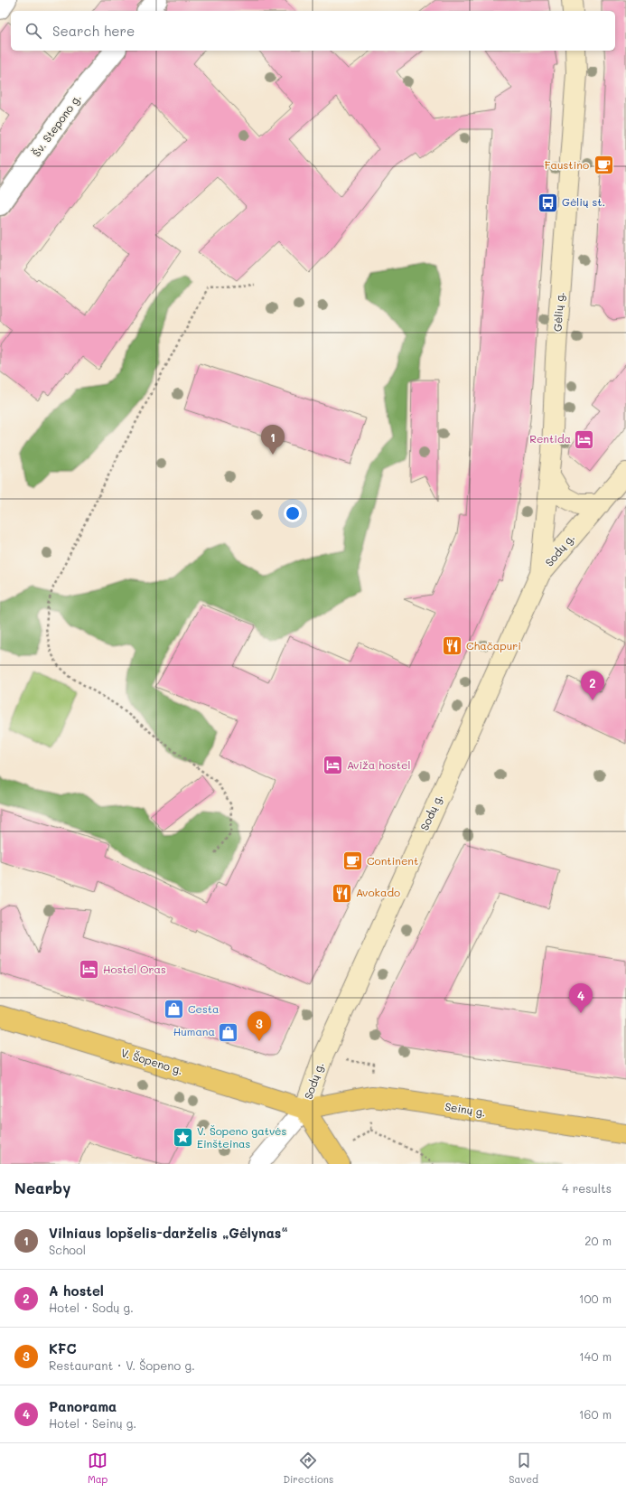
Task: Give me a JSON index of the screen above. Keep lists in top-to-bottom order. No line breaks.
{"streets":{"main road":["Gėlių g.","Sodų g.","V. Šopeno g.","Seinų g."],"street":["Šv. Stepono g."]},"crossings":[["Gėlių g.","Sodų g."],["Sodų g.","V. Šopeno g."],["Sodų g.","Seinų g."],["V. Šopeno g.","Seinų g."]],"places":{"cafe":["Faustino","Continent"],"bus stop":["Gėlių st."],"hotel":["Rentida","Aviža hostel","Hostel Oras"],"restaurant":["Chačapuri","Avokado"],"shop":["Cesta","Humana"],"place":["V. Šopeno gatvės Einšteinas"]},"page":{"search":"Search here","pins":["1","2","4","3"],"heading":["Nearby","4 results"],"list":[{"mark":"1","name":"Vilniaus lopšelis-darželis „Gėlynas“","note":"School","value":"20 m"},{"mark":"2","name":"A hostel","note":"Hotel · Sodų g.","value":"100 m"},{"mark":"3","name":"KFC","note":"Restaurant · V. Šopeno g.","value":"140 m"},{"mark":"4","name":"Panorama","note":"Hotel · Seinų g.","value":"160 m"}],"nav":["Map","Directions","Saved"]}}
